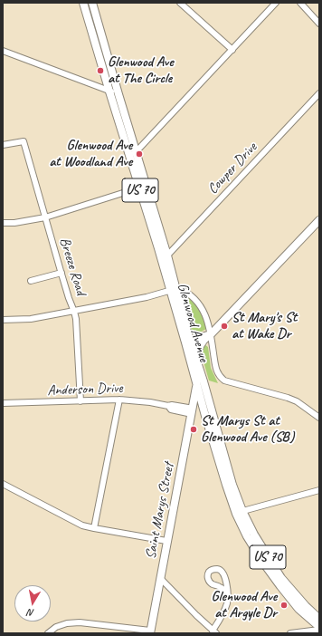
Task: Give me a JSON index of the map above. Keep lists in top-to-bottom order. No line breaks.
{"streets":{"main road":["US 70","Glenwood Avenue","Saint Marys Street"],"street":["Cowper Drive","Breeze Road","Anderson Drive"]},"crossings":[["Cowper Drive","Glenwood Avenue"],["Breeze Road","Anderson Drive"],["Glenwood Avenue","Saint Marys Street"],["Anderson Drive","Saint Marys Street"]],"places":["Glenwood Ave at The Circle","Glenwood Ave at Woodland Ave","St Mary's St at Wake Dr","St Marys St at Glenwood Ave (SB)","Glenwood Ave at Argyle Dr"],"north":"bottom"}
